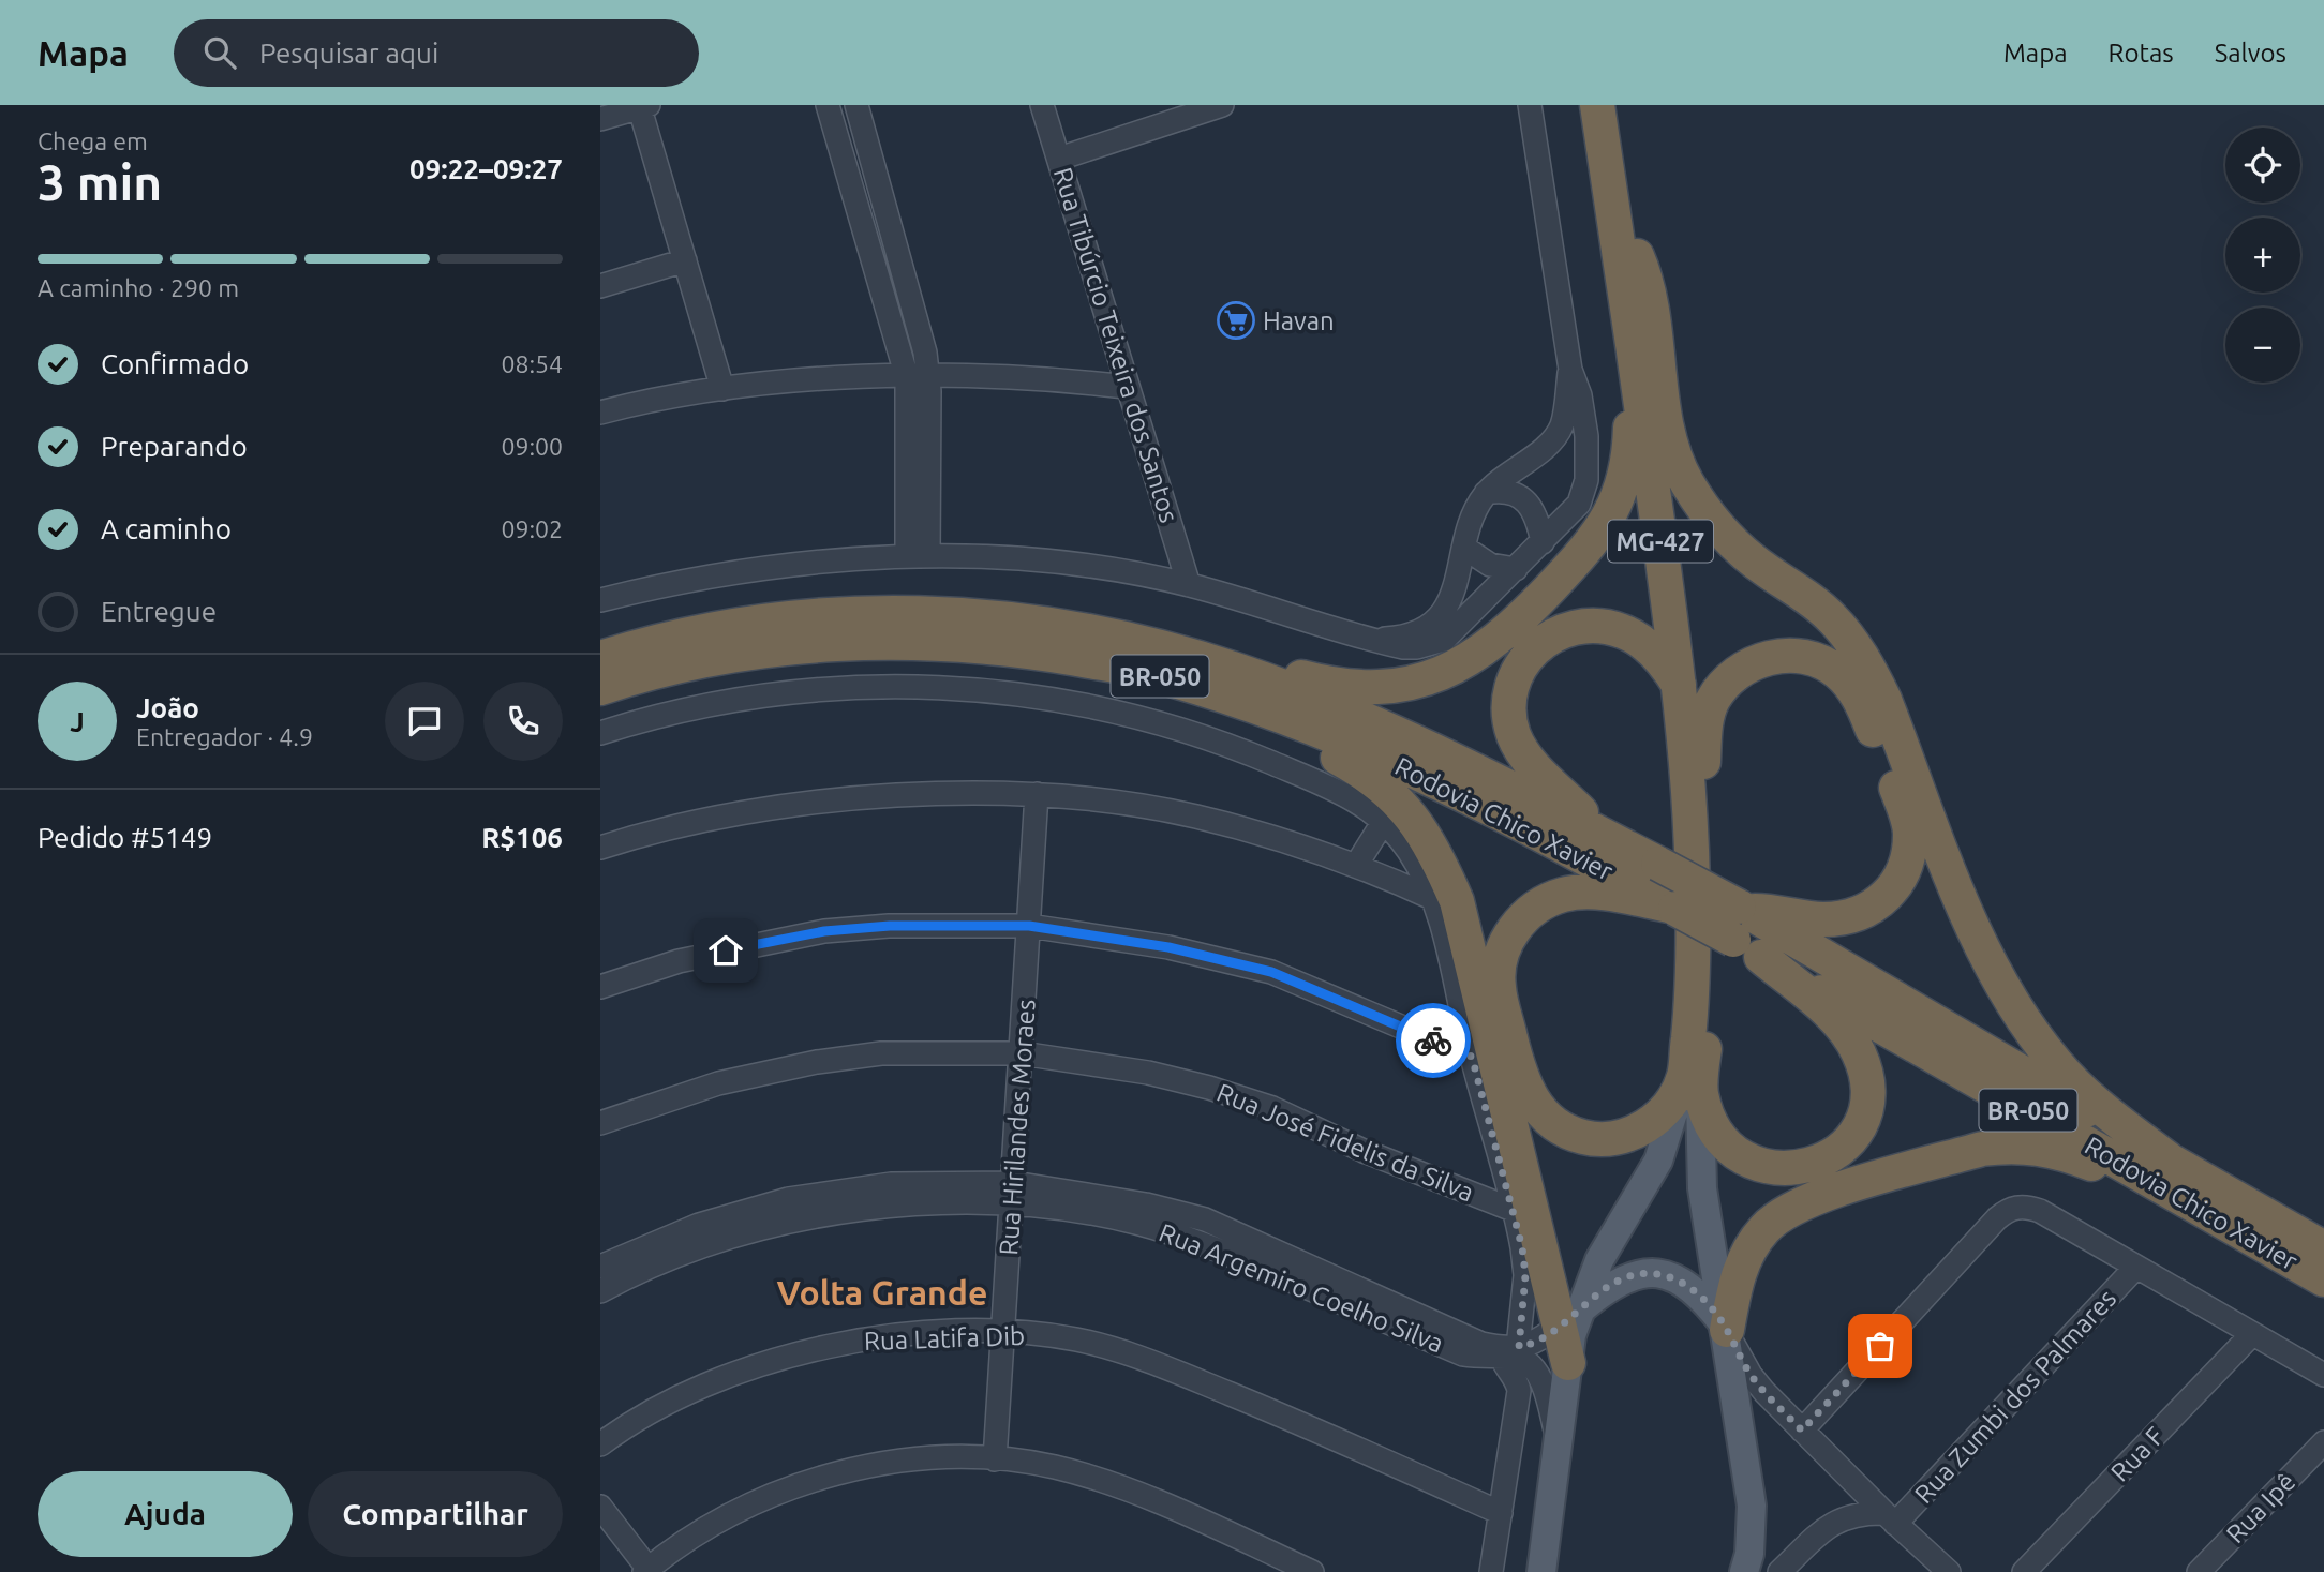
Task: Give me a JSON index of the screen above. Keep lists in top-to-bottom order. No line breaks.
{"streets":{"highway":["MG-427","BR-050","Rodovia Chico Xavier"],"street":["Rua Tibúrcio Teixeira dos Santos","Rua Hirilandes Moraes","Rua José Fidelis da Silva","Rua Argemiro Coelho Silva","Rua Latifa Dib","Rua Zumbi dos Palmares","Rua F","Rua Ipê"]},"crossings":[["Rua Hirilandes Moraes","Rua José Fidelis da Silva"],["Rua Hirilandes Moraes","Rua Argemiro Coelho Silva"],["Rua Hirilandes Moraes","Rua Latifa Dib"]],"districts":["Volta Grande"],"places":{"supermarket":["Havan"]},"page":{"header":"Mapa","search":"Pesquisar aqui","nav":["Mapa","Rotas","Salvos"],"heading":["3 min","Chega em","09:22–09:27"],"panel":["João","Entregador · 4.9","Pedido #5149","R$106"],"map_buttons":["+","−"],"bar":"A caminho · 290 m","list":[["Confirmado","08:54"],["Preparando","09:00"],["A caminho","09:02"],"Entregue"],"round":"J","buttons":["Ajuda","Compartilhar"]}}
